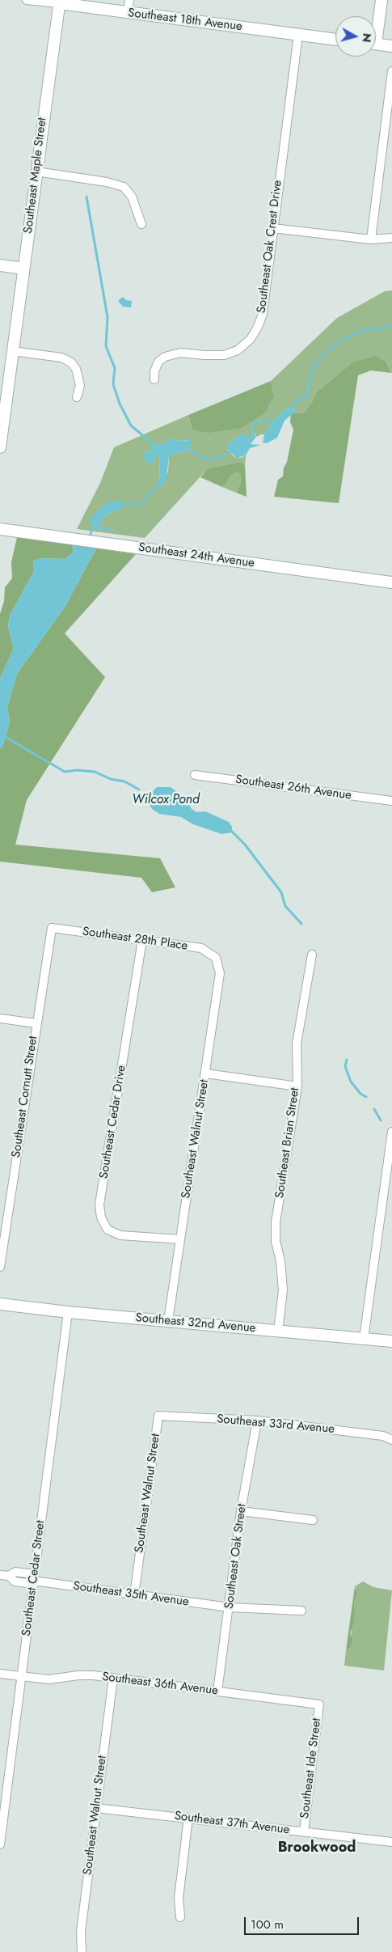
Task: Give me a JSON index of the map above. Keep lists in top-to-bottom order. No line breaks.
{"streets":{"street":["Southeast 18th Avenue","Southeast Maple Street","Southeast Oak Crest Drive","Southeast 24th Avenue","Southeast 26th Avenue","Southeast 28th Place","Southeast Cornutt Street","Southeast Cedar Drive","Southeast Walnut Street","Southeast Brian Street","Southeast 32nd Avenue","Southeast 33rd Avenue","Southeast Oak Street","Southeast Cedar Street","Southeast 35th Avenue","Southeast 36th Avenue","Southeast Ide Street","Southeast 37th Avenue"]},"crossings":[["Southeast 18th Avenue","Southeast Maple Street"],["Southeast 18th Avenue","Southeast Oak Crest Drive"],["Southeast 28th Place","Southeast Cornutt Street"],["Southeast 28th Place","Southeast Cedar Drive"],["Southeast 28th Place","Southeast Walnut Street"],["Southeast Cedar Drive","Southeast Walnut Street"],["Southeast Walnut Street","Southeast 32nd Avenue"],["Southeast Walnut Street","Southeast 33rd Avenue"],["Southeast Walnut Street","Southeast 35th Avenue"],["Southeast Walnut Street","Southeast 36th Avenue"],["Southeast Walnut Street","Southeast 37th Avenue"],["Southeast Brian Street","Southeast 32nd Avenue"],["Southeast 32nd Avenue","Southeast Cedar Street"],["Southeast 33rd Avenue","Southeast Oak Street"],["Southeast Oak Street","Southeast 35th Avenue"],["Southeast Oak Street","Southeast 36th Avenue"],["Southeast Cedar Street","Southeast 35th Avenue"],["Southeast Cedar Street","Southeast 36th Avenue"],["Southeast 36th Avenue","Southeast Ide Street"],["Southeast Ide Street","Southeast 37th Avenue"]],"districts":["Brookwood"],"water":["Wilcox Pond"],"scale_bar":"100 m","north":"right"}
